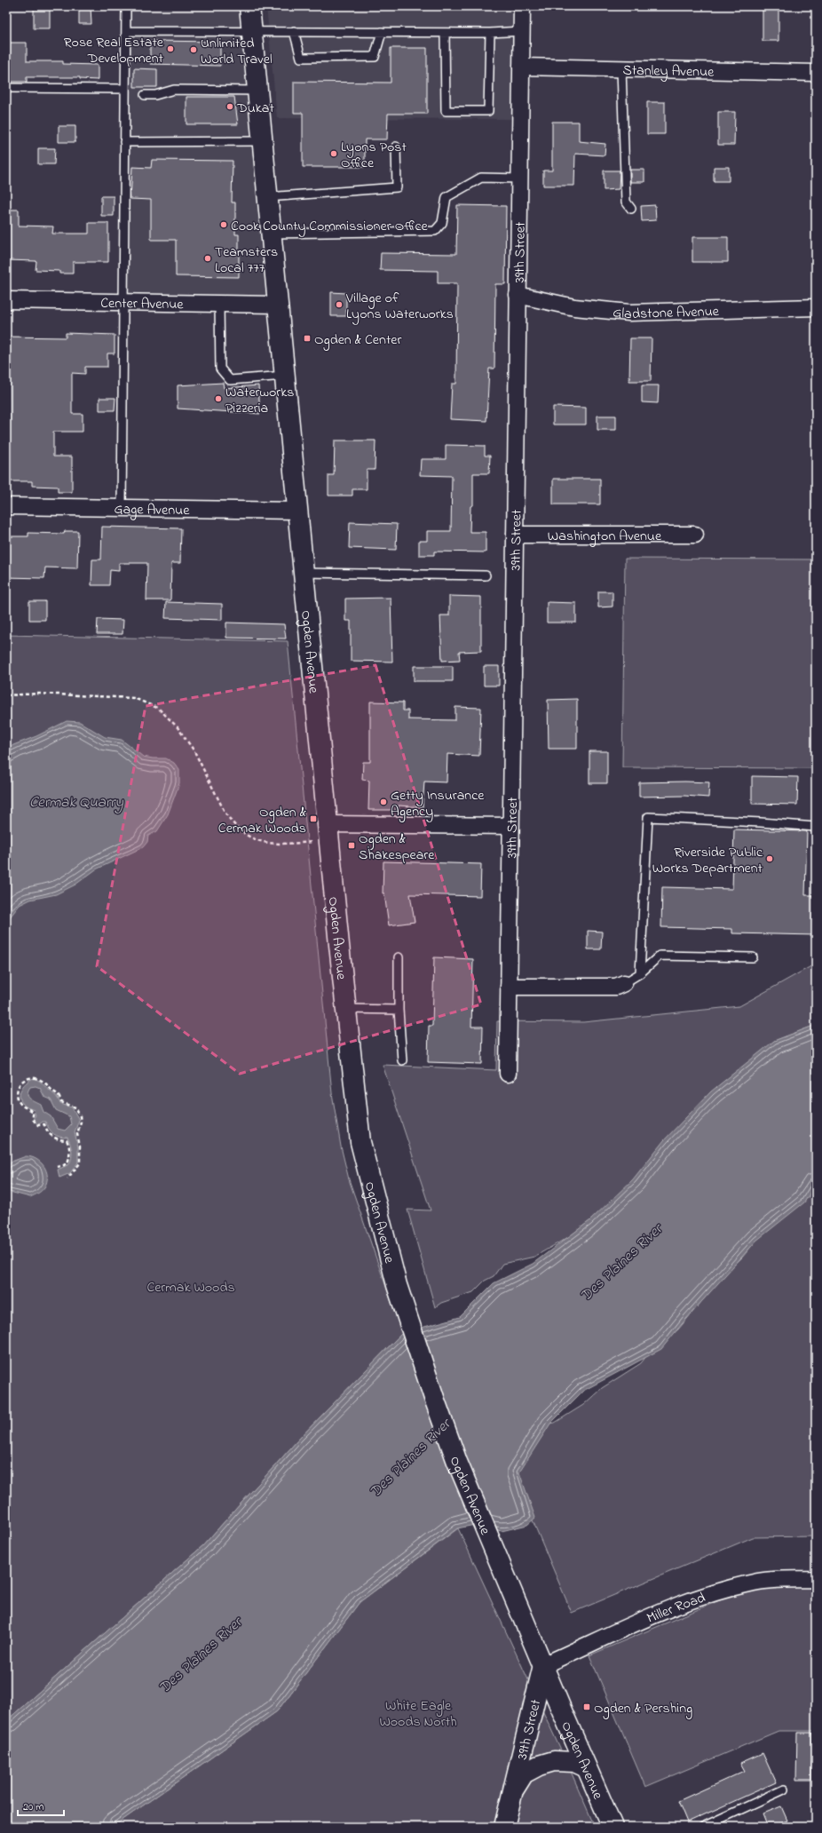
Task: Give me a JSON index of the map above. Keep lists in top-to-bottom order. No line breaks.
{"streets":{"main road":["39th Street","Ogden Avenue"],"street":["Stanley Avenue","Center Avenue","Gladstone Avenue","Gage Avenue","Washington Avenue","Miller Road"]},"crossings":[["Stanley Avenue","39th Street"],["39th Street","Gladstone Avenue"],["39th Street","Washington Avenue"],["39th Street","Ogden Avenue"],["39th Street","Miller Road"],["Center Avenue","Ogden Avenue"],["Gage Avenue","Ogden Avenue"],["Ogden Avenue","Miller Road"]],"water":["Cermak Quarry","Des Plaines River"],"parks":["Cermak Woods","White Eagle Woods North"],"places":{"other":["Rose Real Estate Development","Unlimited World Travel","Dukat","Lyons Post Office","Cook County Commissioner Office","Teamsters Local 777","Village of Lyons Waterworks","Waterworks Pizzeria","Getty Insurance Agency","Riverside Public Works Department"],"transit":["Ogden & Center","Ogden & Cermak Woods","Ogden & Shakespeare","Ogden & Pershing"]},"scale_bar":"20 m"}
